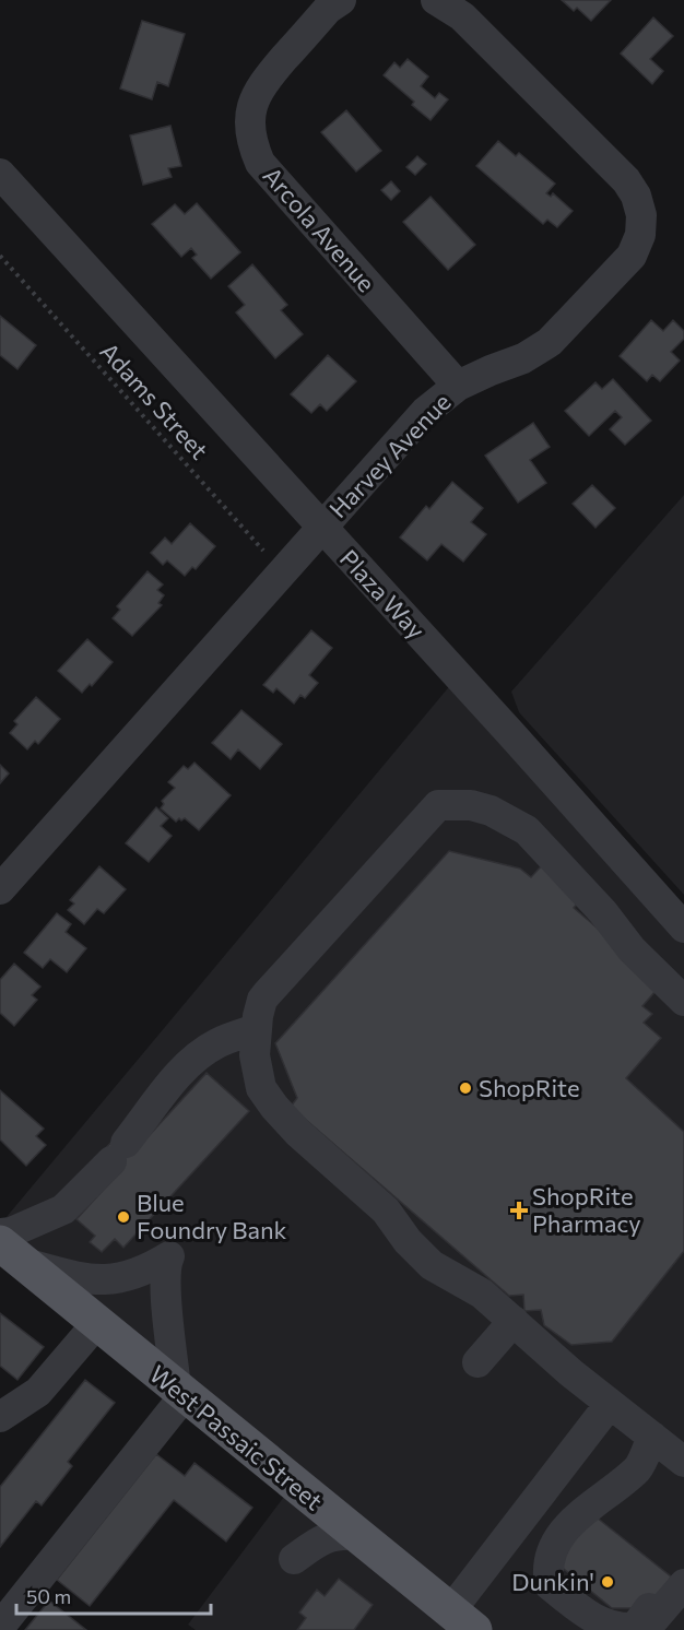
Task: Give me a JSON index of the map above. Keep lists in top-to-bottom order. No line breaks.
{"streets":{"main road":["West Passaic Street"],"street":["Arcola Avenue","Harvey Avenue","Plaza Way"],"path":["Adams Street"]},"crossings":[["Arcola Avenue","Harvey Avenue"],["Adams Street","Harvey Avenue"],["Harvey Avenue","Plaza Way"]],"places":{"other":["ShopRite","Blue Foundry Bank","Dunkin'"],"health":["ShopRite Pharmacy"]},"scale_bar":"50 m"}
